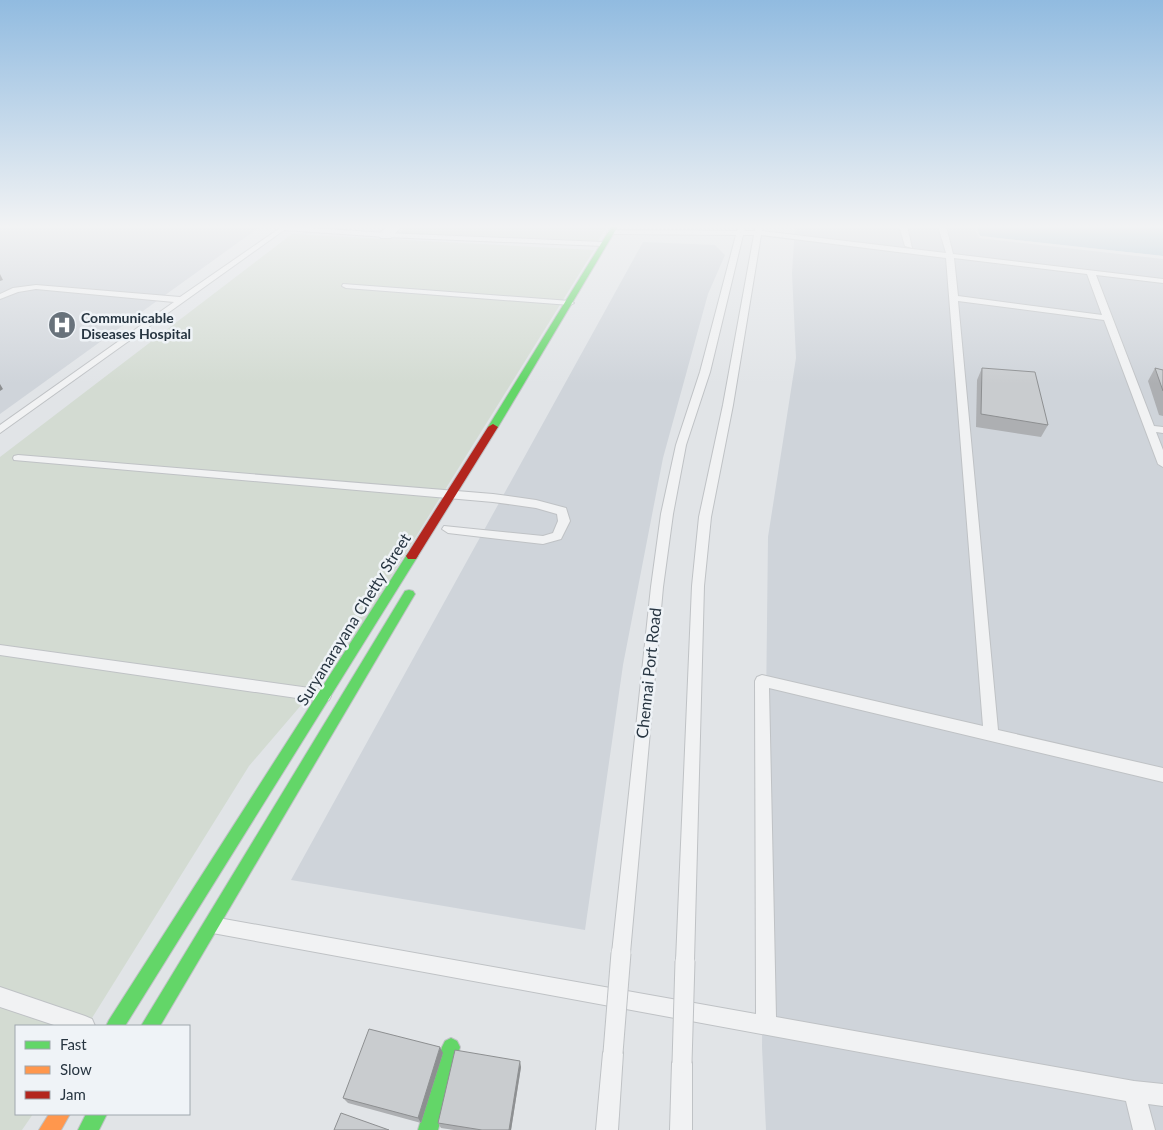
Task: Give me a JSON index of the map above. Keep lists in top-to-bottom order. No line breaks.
{"streets":{"main road":["Suryanarayana Chetty Street"],"lane":["Chennai Port Road"]},"places":{"hospital":["Communicable Diseases Hospital"]},"legend":["Fast","Slow","Jam"]}
